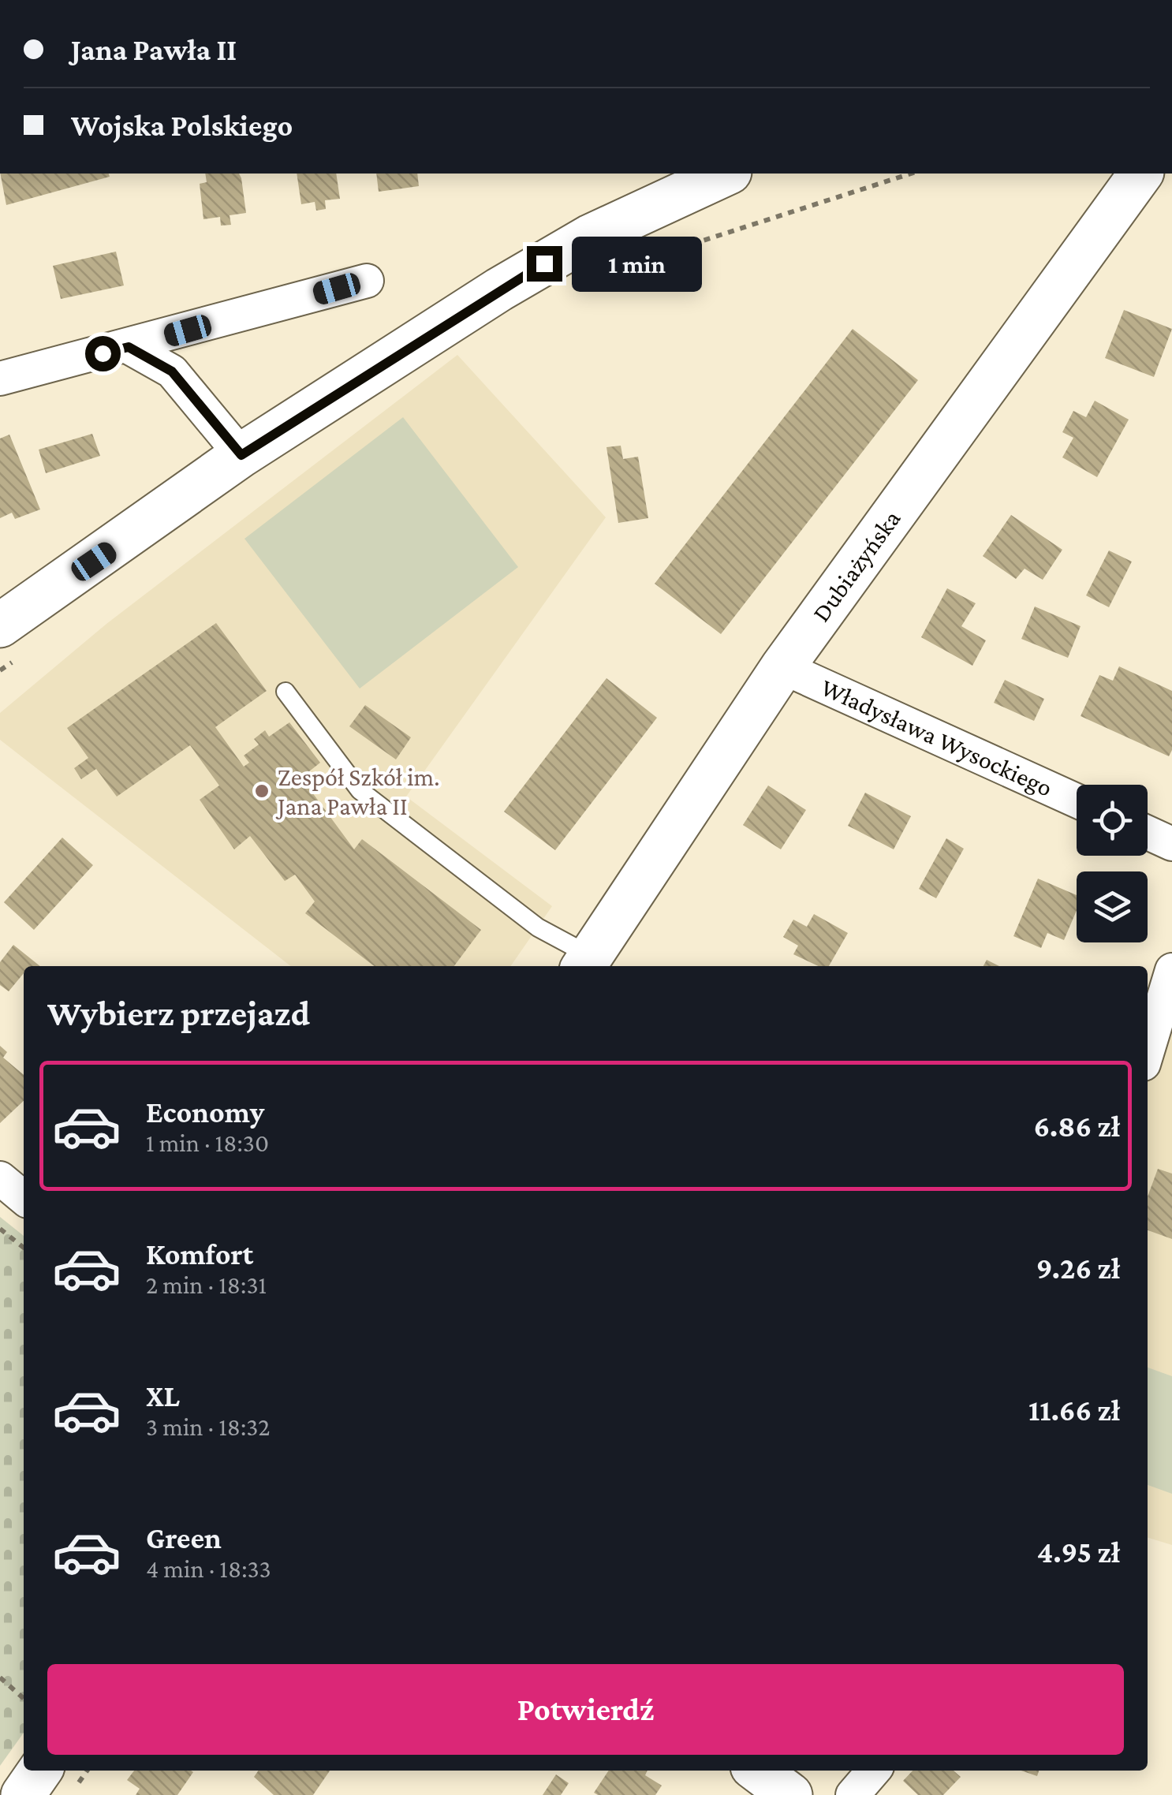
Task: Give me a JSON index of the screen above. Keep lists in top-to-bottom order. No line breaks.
{"streets":{"street":["Dubiażyńska","Władysława Wysockiego"]},"crossings":[["Dubiażyńska","Władysława Wysockiego"]],"places":["Zespół Szkół im. Jana Pawła II"],"page":{"banner":["Jana Pawła II","Wojska Polskiego"],"bubble":"1 min","heading":"Wybierz przejazd","list":[{"name":"Economy","note":"1 min · 18:30","value":"6.86 zł"},{"name":"Komfort","note":"2 min · 18:31","value":"9.26 zł"},{"name":"XL","note":"3 min · 18:32","value":"11.66 zł"},{"name":"Green","note":"4 min · 18:33","value":"4.95 zł"}],"buttons":"Potwierdź"}}
